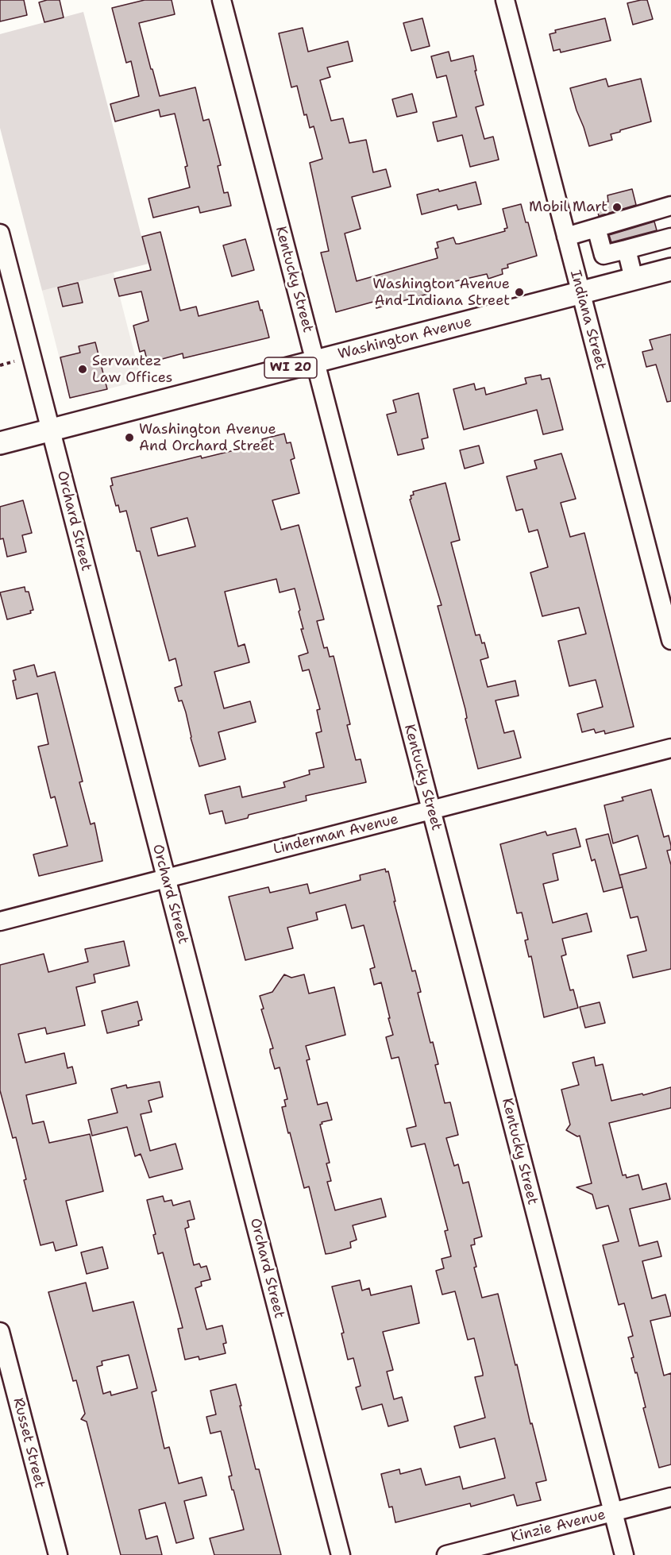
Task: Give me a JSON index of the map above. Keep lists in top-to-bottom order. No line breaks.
{"streets":{"main road":["Washington Avenue","WI 20"],"street":["Kentucky Street","Indiana Street","Orchard Street","Linderman Avenue","Russet Street","Kinzie Avenue"]},"crossings":[["Kentucky Street","Washington Avenue"],["Kentucky Street","Linderman Avenue"],["Kentucky Street","Kinzie Avenue"],["Indiana Street","Washington Avenue"],["Washington Avenue","Orchard Street"],["Orchard Street","Linderman Avenue"]],"places":["Mobil Mart","Washington Avenue And Indiana Street","Servantez Law Offices","Washington Avenue And Orchard Street"]}
